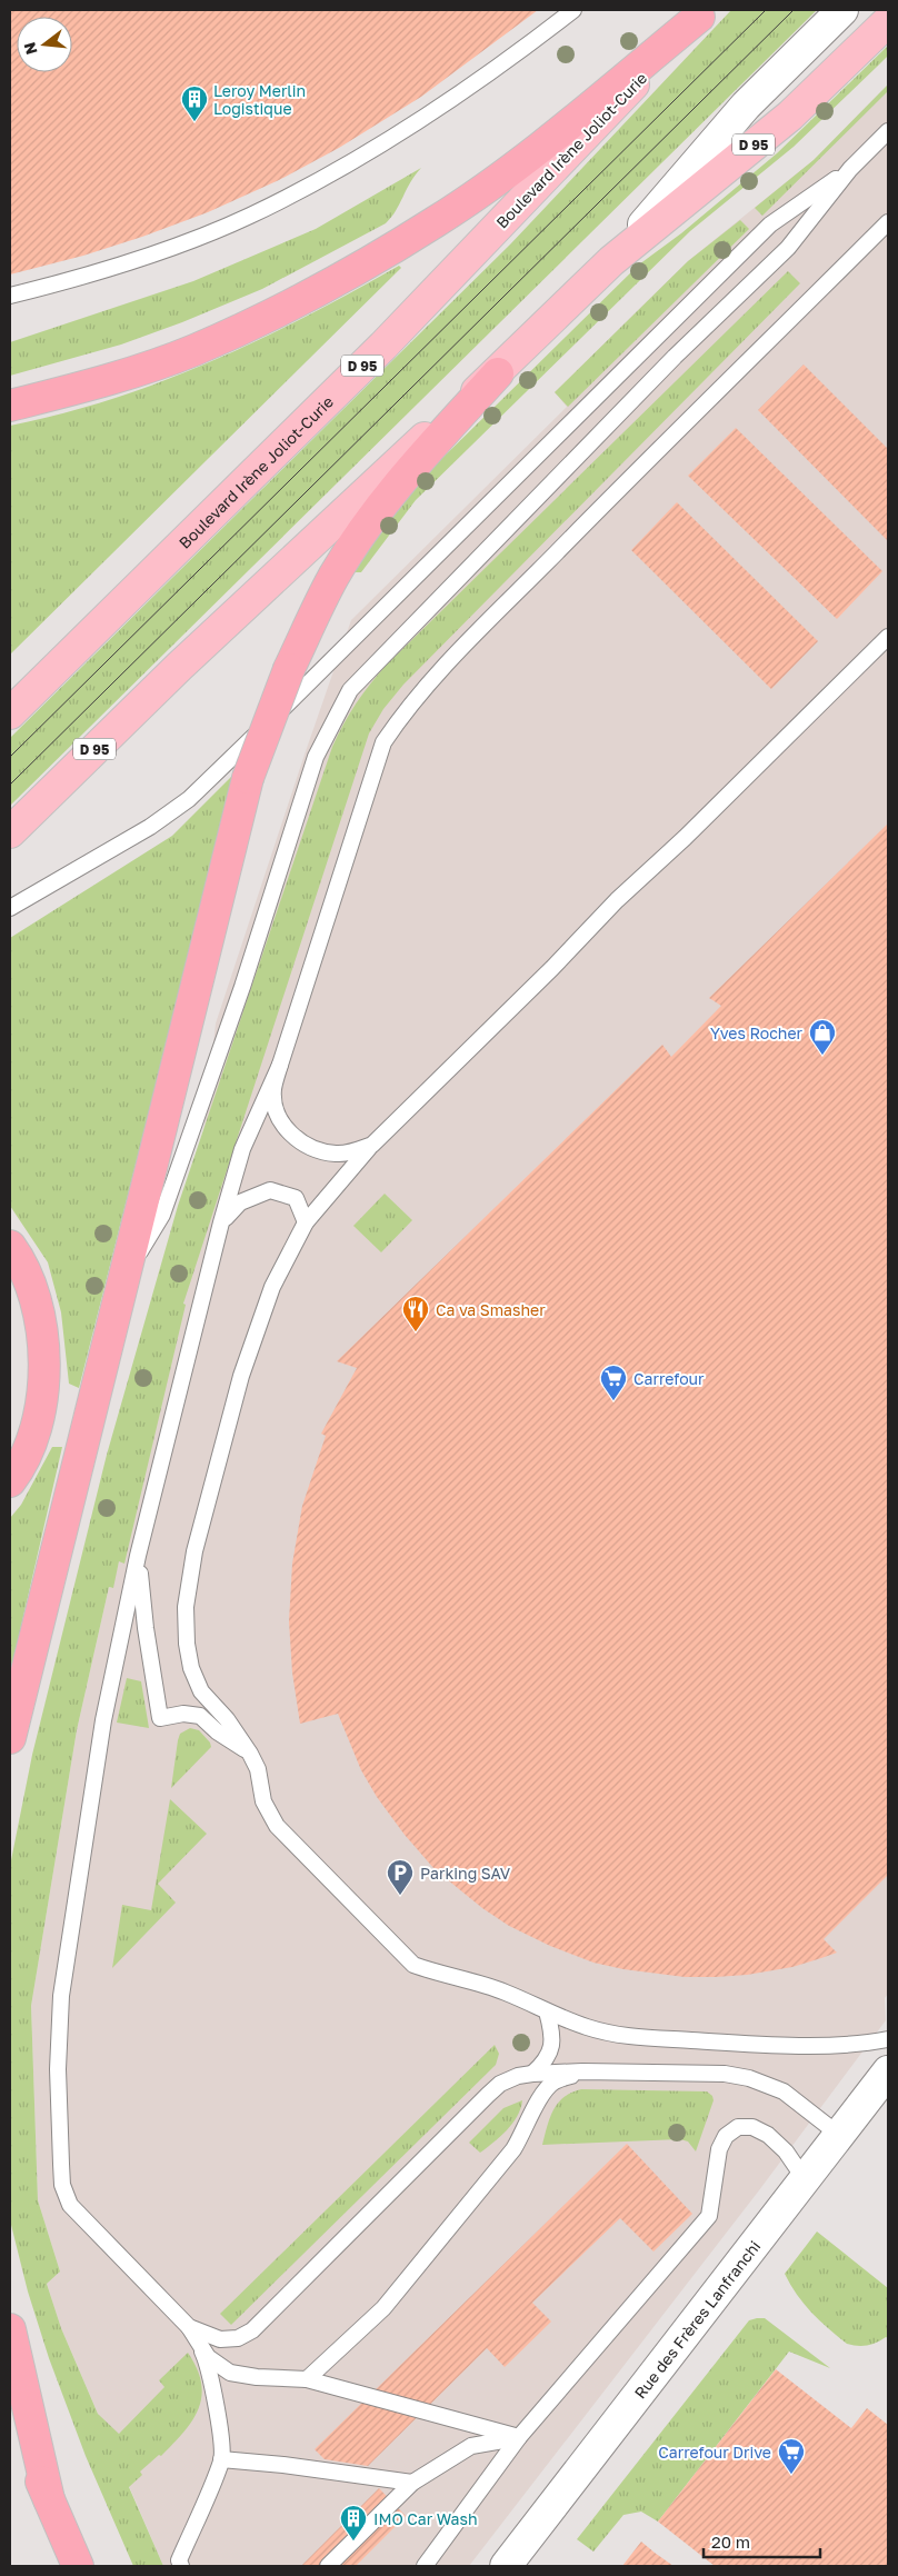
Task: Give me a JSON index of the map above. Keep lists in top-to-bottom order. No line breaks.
{"streets":{"main road":["D 95","Boulevard Irène Joliot-Curie"],"street":["Rue des Frères Lanfranchi"]},"places":{"building":["Leroy Merlin Logistique","IMO Car Wash"],"shop":["Yves Rocher"],"restaurant":["Ca va Smasher"],"supermarket":["Carrefour","Carrefour Drive"],"parking":["Parking SAV"]},"scale_bar":"20 m","north":"left"}
